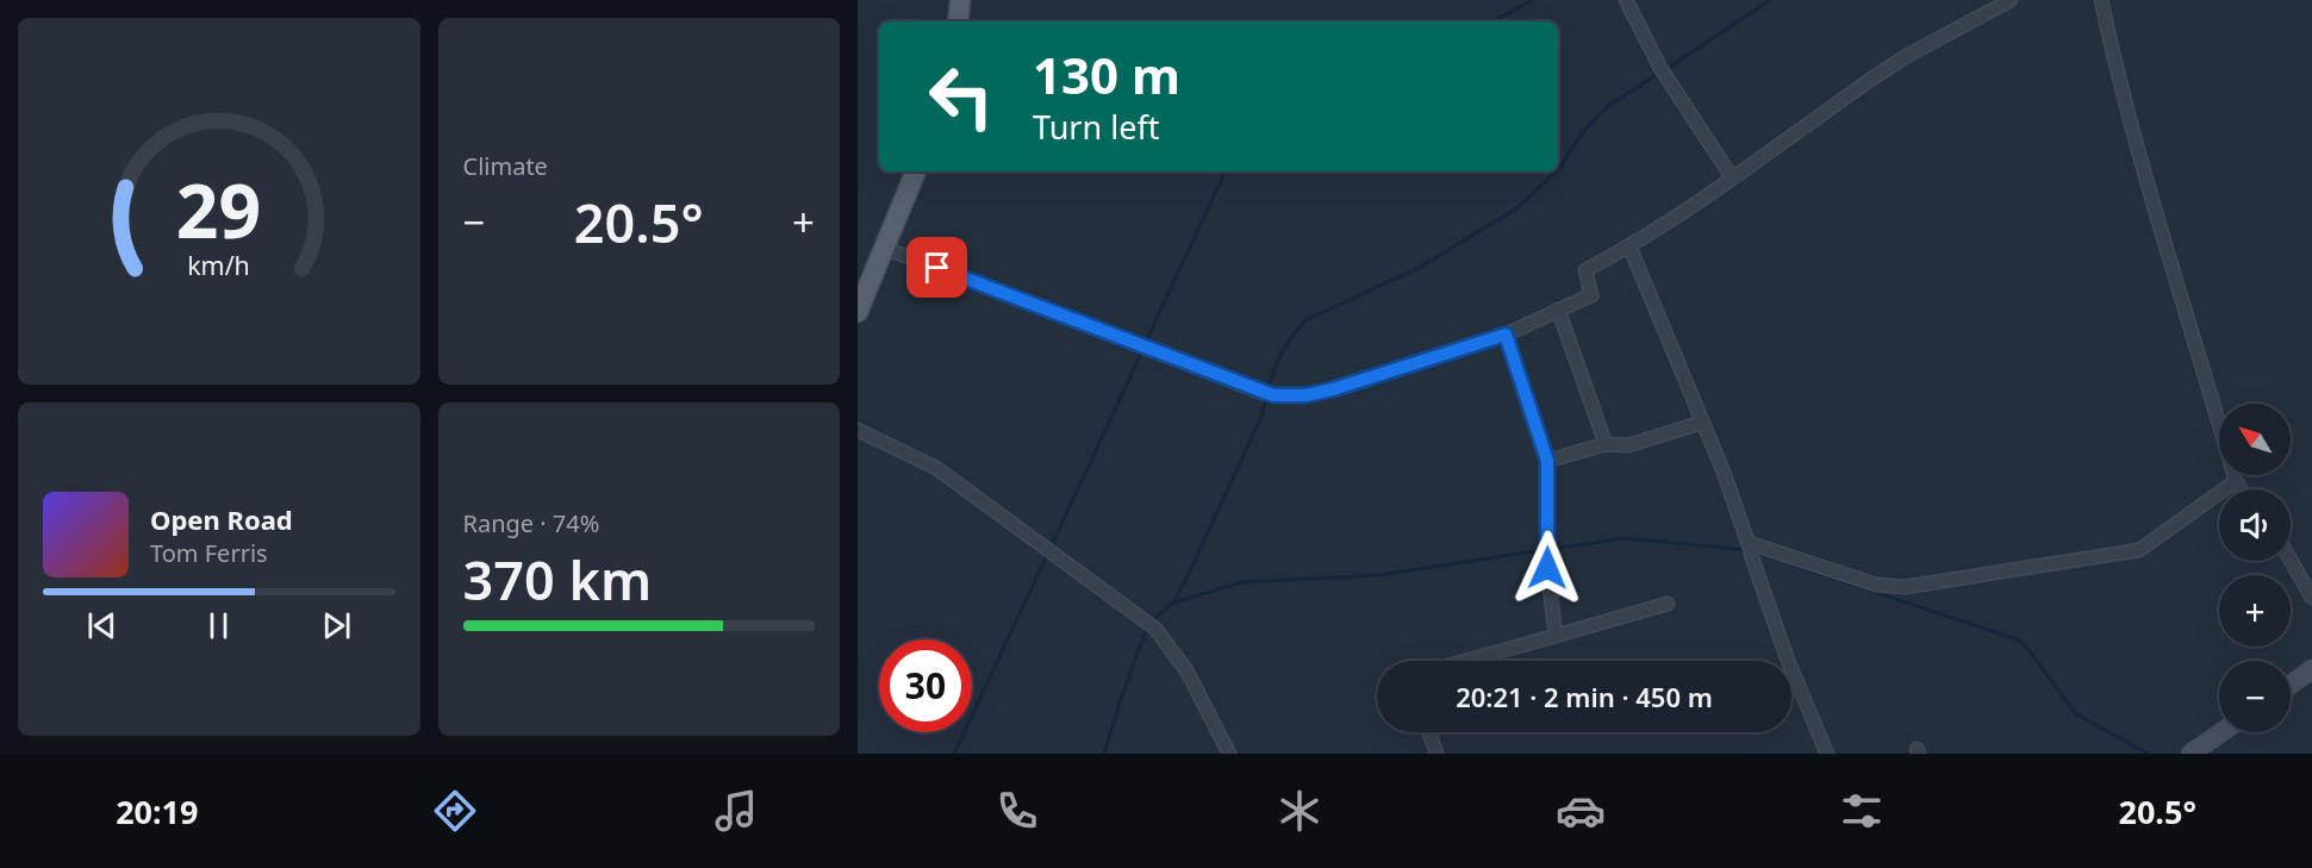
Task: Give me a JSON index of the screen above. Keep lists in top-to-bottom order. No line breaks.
{"north":"top left","page":{"tile":["Climate",["Range · 74%","370 km"]],"turn":["130 m","Turn left"],"heat":["−","20.5°","+"],"map_buttons":["+","−"],"song":["Open Road","Tom Ferris"],"limit":"30","trip":"20:21 · 2 min · 450 m","tabs":["20:19","20.5°"],"gauge":["29","km/h"]}}
